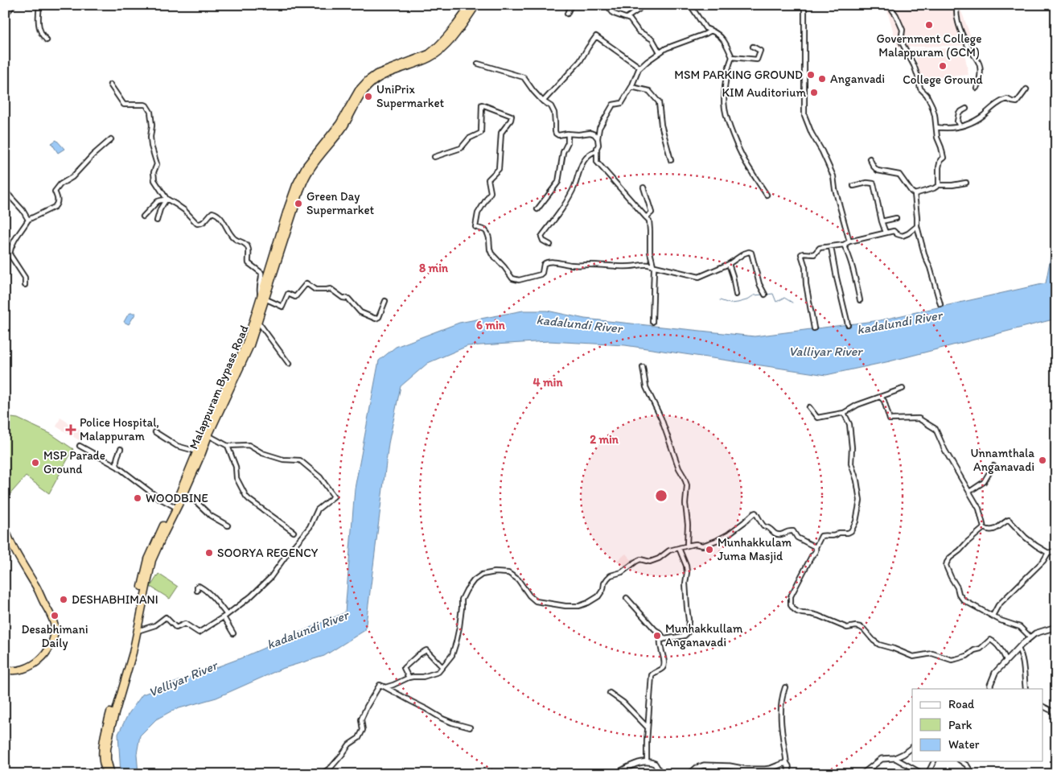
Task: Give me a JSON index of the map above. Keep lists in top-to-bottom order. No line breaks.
{"streets":{"highway":["Malappuram Bypass Road"]},"water":["kadalundi River","Valliyar River","Velliyar River"],"places":{"other":["Government College Malappuram (GCM)","College Ground","MSM PARKING GROUND","Anganvadi","KIM Auditorium","UniPrix Supermarket","Green Day Supermarket","Unnamthala Anganavadi","MSP Parade Ground","WOODBINE","Munhakkulam Juma Masjid","SOORYA REGENCY","DESHABHIMANI","Desabhimani Daily","Munhakkullam Anganavadi"],"health":["Police Hospital, Malappuram"]},"legend":["Road","Park","Water"],"rings":["8 min","6 min","4 min","2 min"]}
